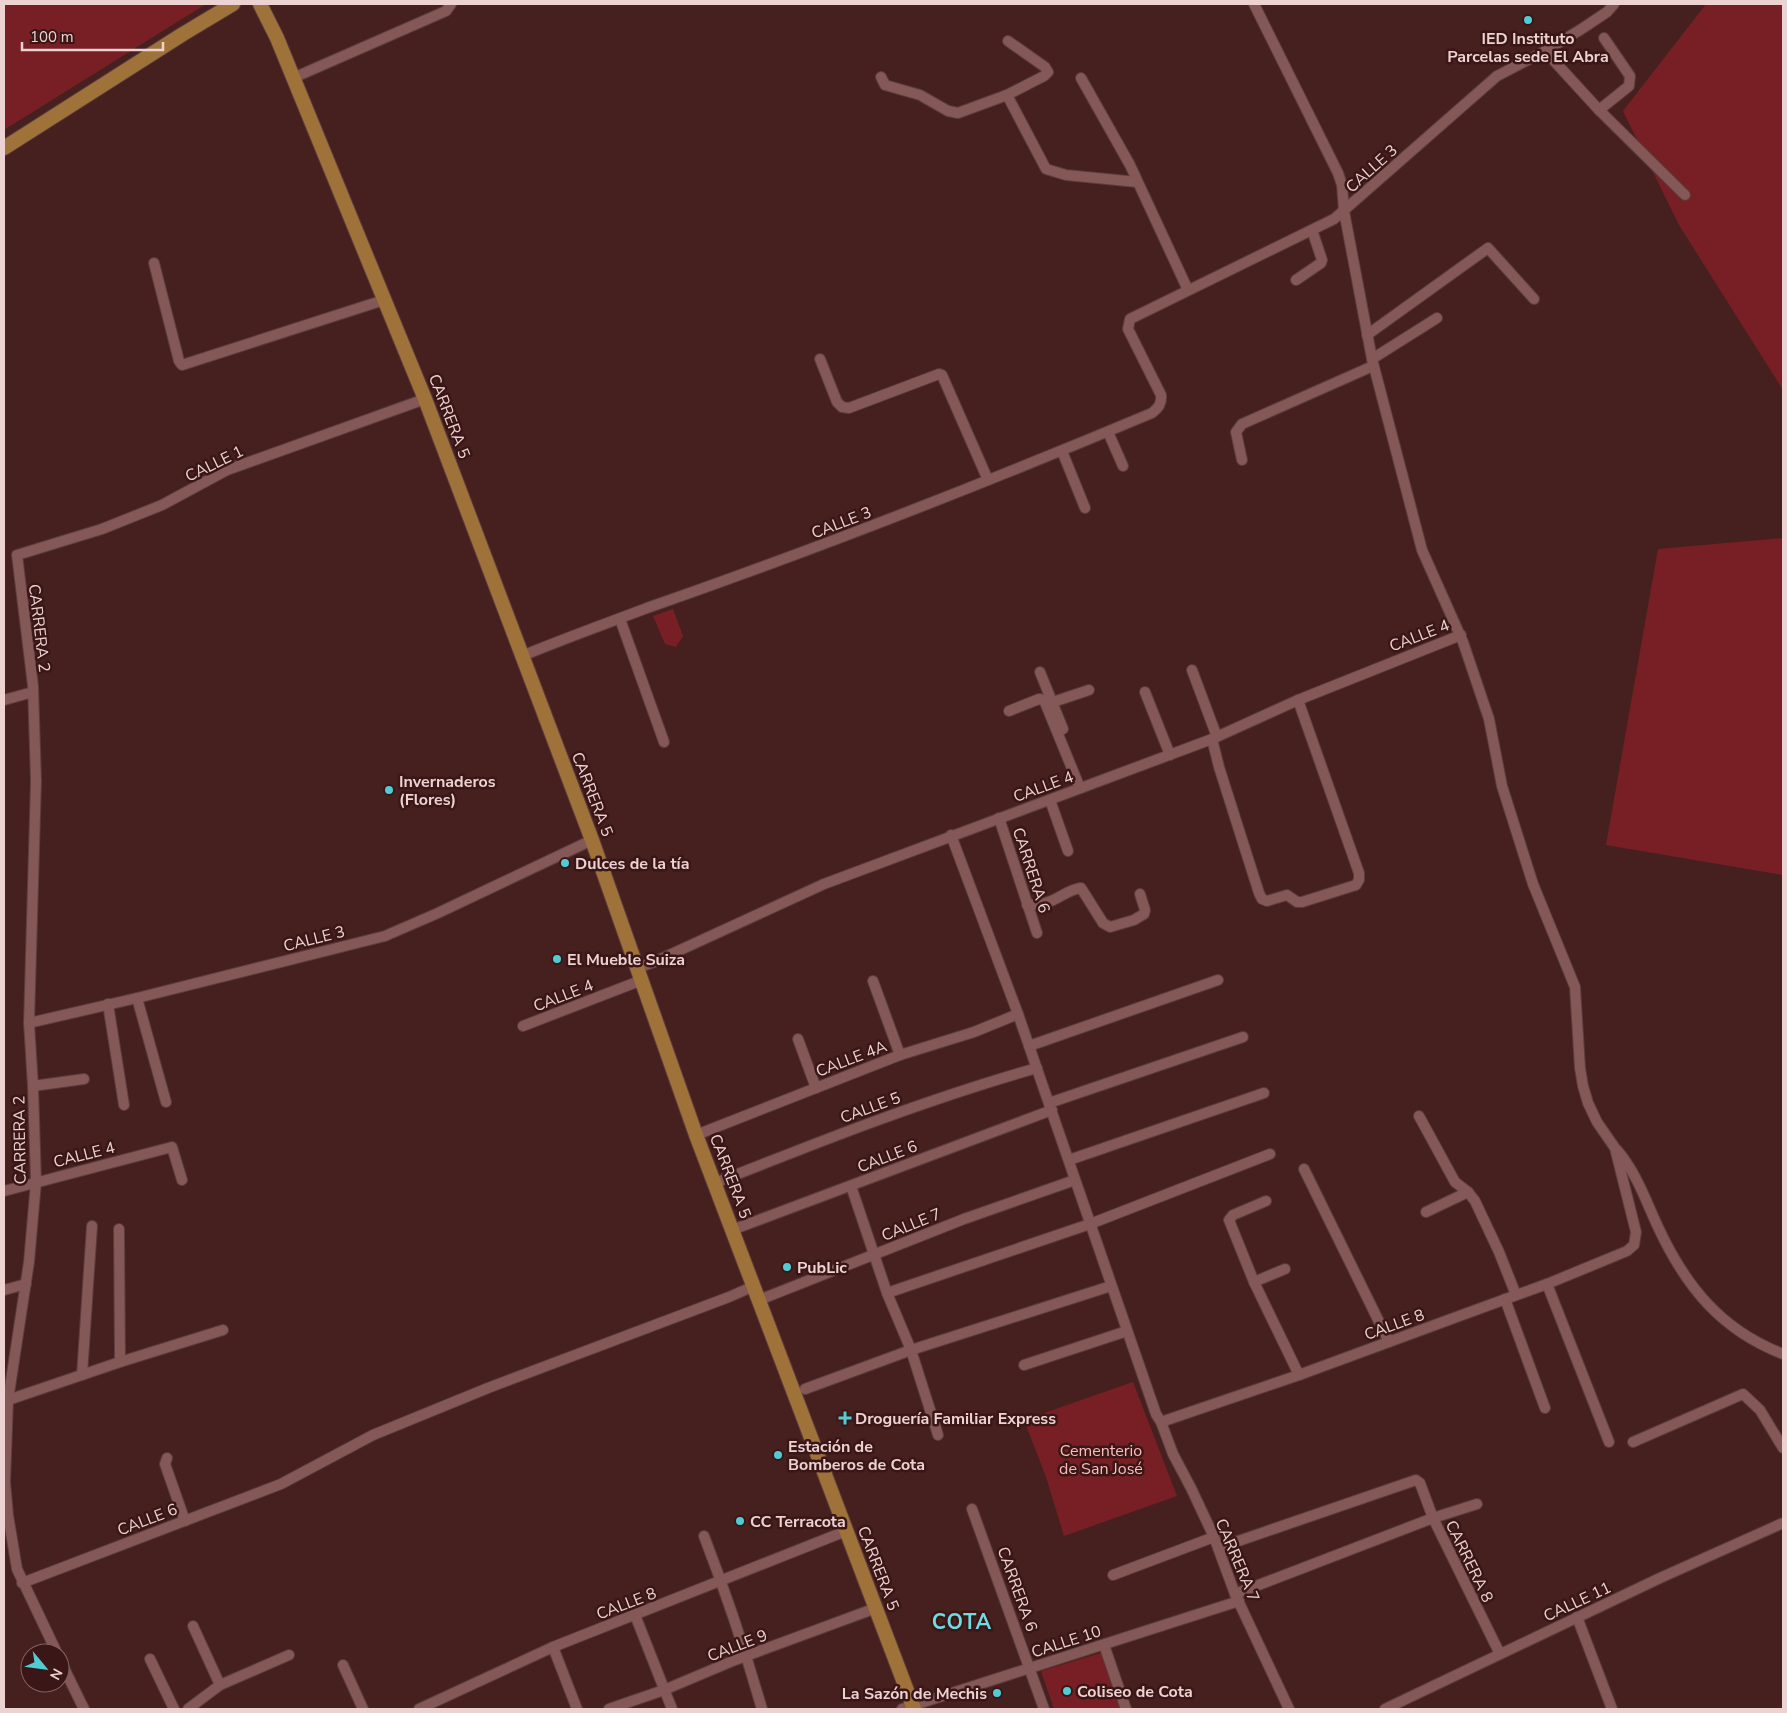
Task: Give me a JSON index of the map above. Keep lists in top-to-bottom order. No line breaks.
{"streets":{"main road":["CARRERA 5"],"street":["CALLE 3","CALLE 1","CARRERA 2","CALLE 4","CARRERA 6","CALLE 4A","CALLE 5","CALLE 6","CALLE 7","CALLE 8","CARRERA 7","CARRERA 8","CALLE 11","CALLE 10","CALLE 9"]},"crossings":[["CALLE 3","CARRERA 5"],["CALLE 3","CARRERA 2"],["CARRERA 5","CALLE 1"],["CARRERA 5","CALLE 4"],["CARRERA 5","CALLE 4A"],["CARRERA 5","CALLE 5"],["CARRERA 5","CALLE 6"],["CARRERA 5","CALLE 7"],["CARRERA 5","CALLE 8"],["CARRERA 5","CALLE 10"],["CARRERA 5","CALLE 9"],["CALLE 1","CARRERA 2"],["CARRERA 2","CALLE 4"],["CARRERA 2","CALLE 6"],["CALLE 4","CARRERA 6"],["CALLE 4","CARRERA 7"],["CARRERA 6","CALLE 10"],["CALLE 4A","CARRERA 7"],["CALLE 5","CARRERA 7"],["CALLE 6","CARRERA 7"],["CALLE 7","CARRERA 7"],["CALLE 8","CARRERA 7"],["CARRERA 7","CARRERA 8"],["CARRERA 7","CALLE 10"],["CARRERA 8","CALLE 11"],["CARRERA 8","CALLE 10"]],"districts":["COTA"],"parks":["Cementerio de San José"],"places":{"other":["IED Instituto Parcelas sede El Abra","Invernaderos (Flores)","Dulces de la tía","El Mueble Suiza","PubLic","Estación de Bomberos de Cota","CC Terracota","Coliseo de Cota","La Sazón de Mechis"],"health":["Droguería Familiar Express"]},"scale_bar":"100 m","north":"bottom right"}
